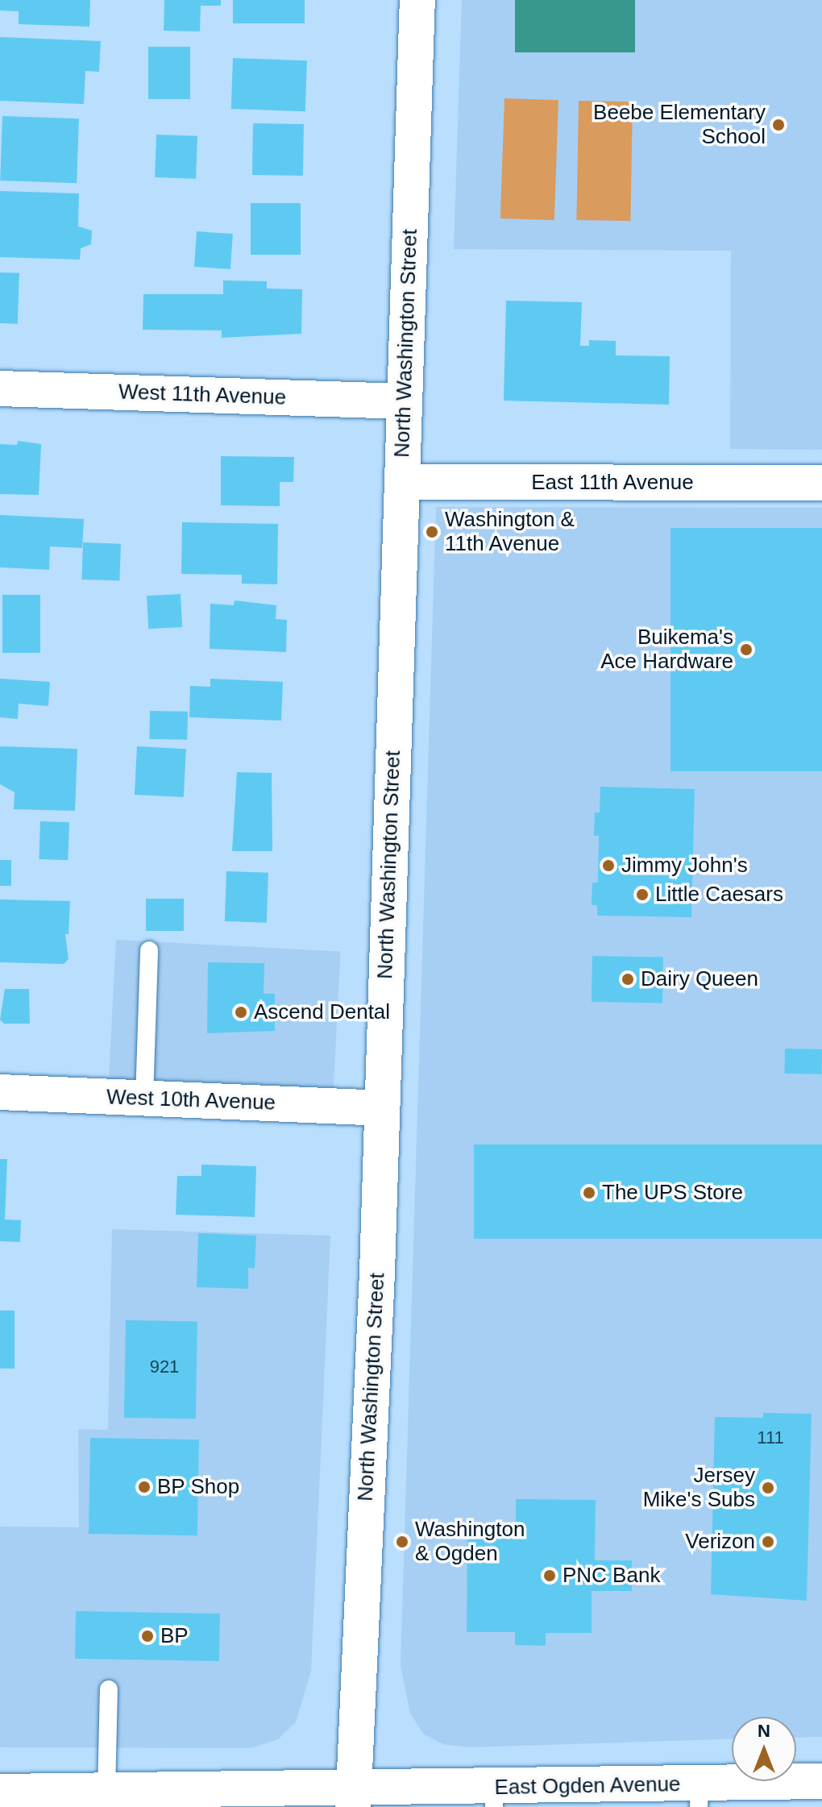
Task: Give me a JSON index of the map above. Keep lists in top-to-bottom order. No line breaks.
{"streets":{"main road":["North Washington Street","West 11th Avenue","East 11th Avenue","West 10th Avenue","East Ogden Avenue"]},"crossings":[["North Washington Street","West 11th Avenue"],["North Washington Street","East 11th Avenue"],["North Washington Street","West 10th Avenue"],["North Washington Street","East Ogden Avenue"]],"places":["Beebe Elementary School","Washington & 11th Avenue","Buikema's Ace Hardware","Jimmy John's","Little Caesars","Dairy Queen","Ascend Dental","The UPS Store","BP Shop","Jersey Mike's Subs","Washington & Ogden","Verizon","PNC Bank","BP"],"house_numbers":["921","111"],"north":"top"}
